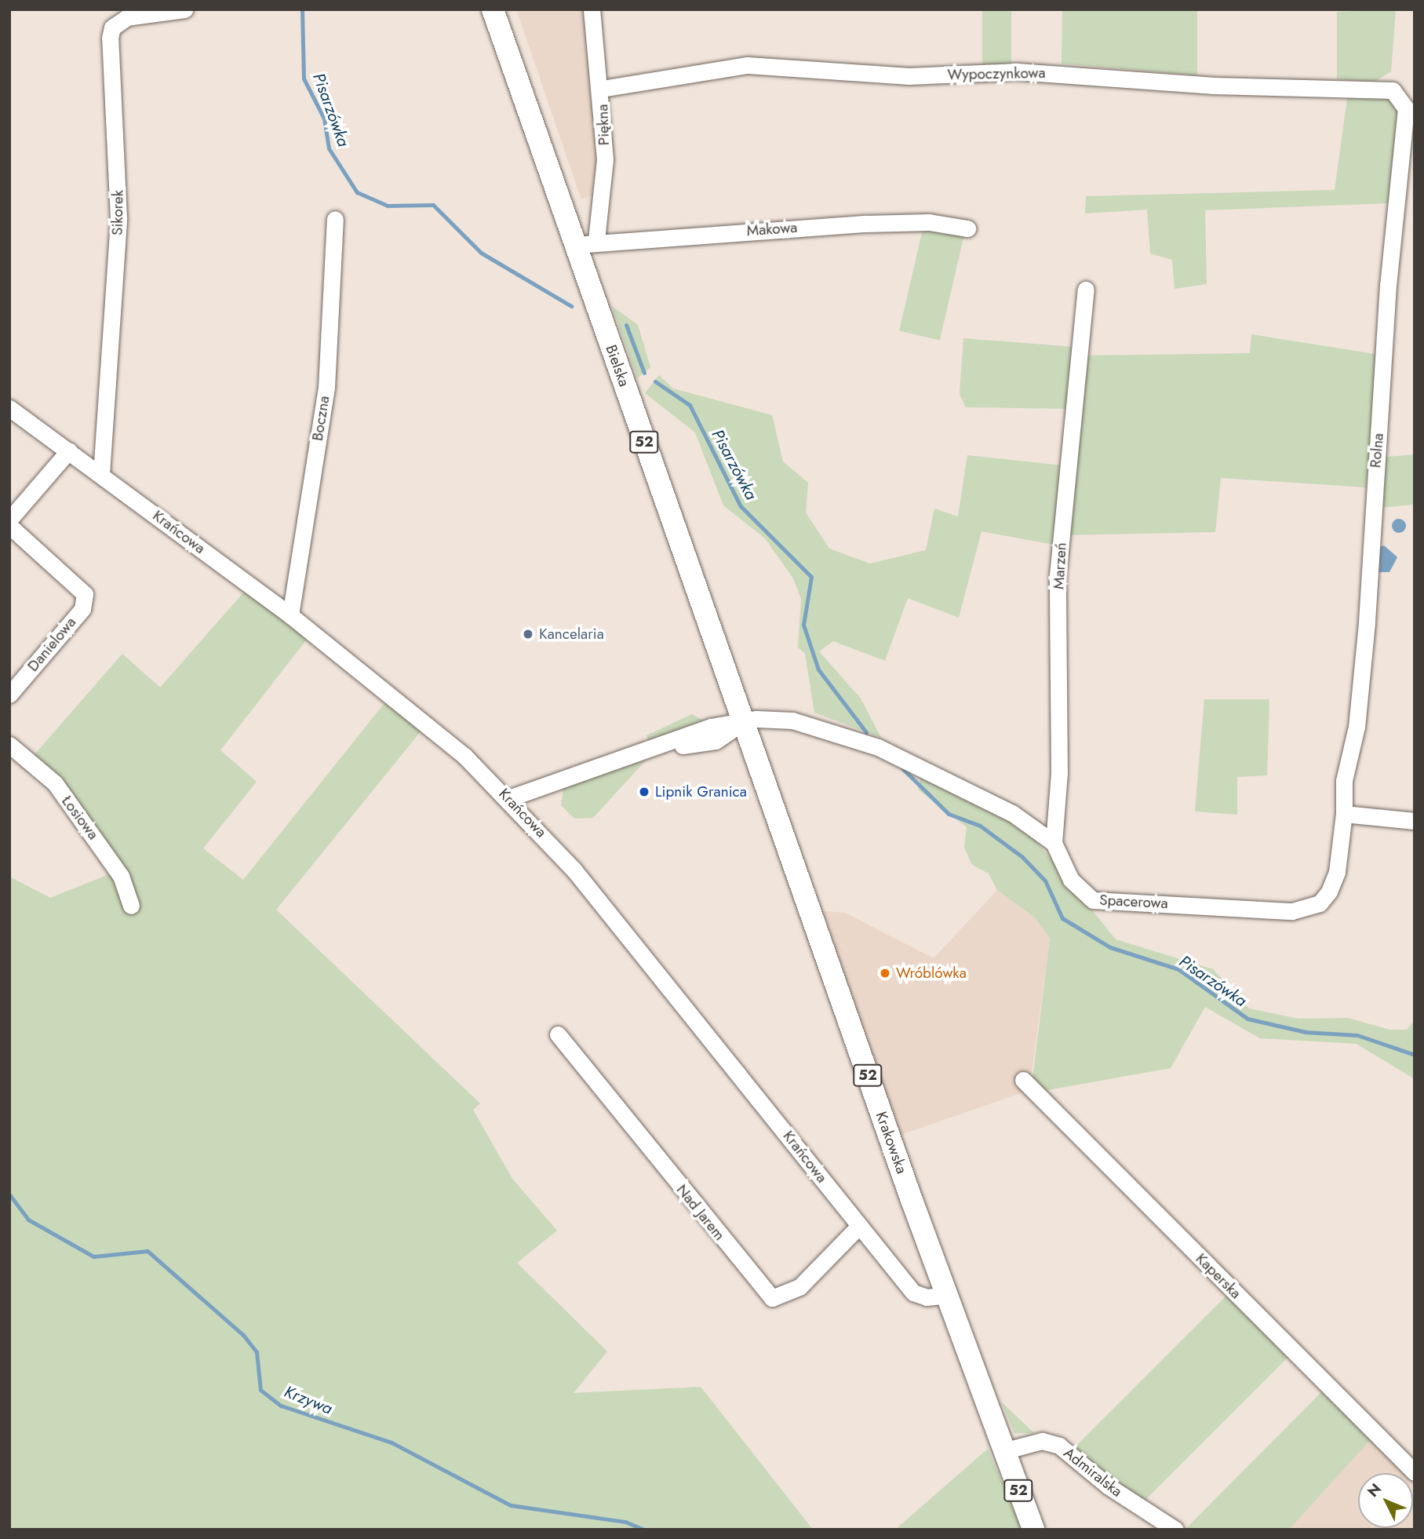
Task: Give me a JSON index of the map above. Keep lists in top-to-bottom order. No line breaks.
{"streets":{"main road":["Bielska","52","Krakowska"],"street":["Wypoczynkowa","Piękna","Sikorek","Makowa","Boczna","Rolna","Krańcowa","Marzeń","Danielowa","Łosiowa","Spacerowa","Nad Jarem","Kaperska","Admiralska"]},"crossings":[["Wypoczynkowa","Piękna"],["Wypoczynkowa","Rolna"],["Piękna","Makowa"],["Piękna","Bielska"],["Sikorek","Krańcowa"],["Makowa","Bielska"],["Bielska","Spacerowa"],["Bielska","Krakowska"],["Boczna","Krańcowa"],["Rolna","Spacerowa"],["Krańcowa","Spacerowa"],["Krańcowa","Krakowska"],["Krańcowa","Nad Jarem"],["Marzeń","Spacerowa"],["Spacerowa","Krakowska"],["Krakowska","Admiralska"]],"water":["Pisarzówka","Krzywa"],"places":["Kancelaria","Lipnik Granica","Wróblówka"],"north":"top left"}
